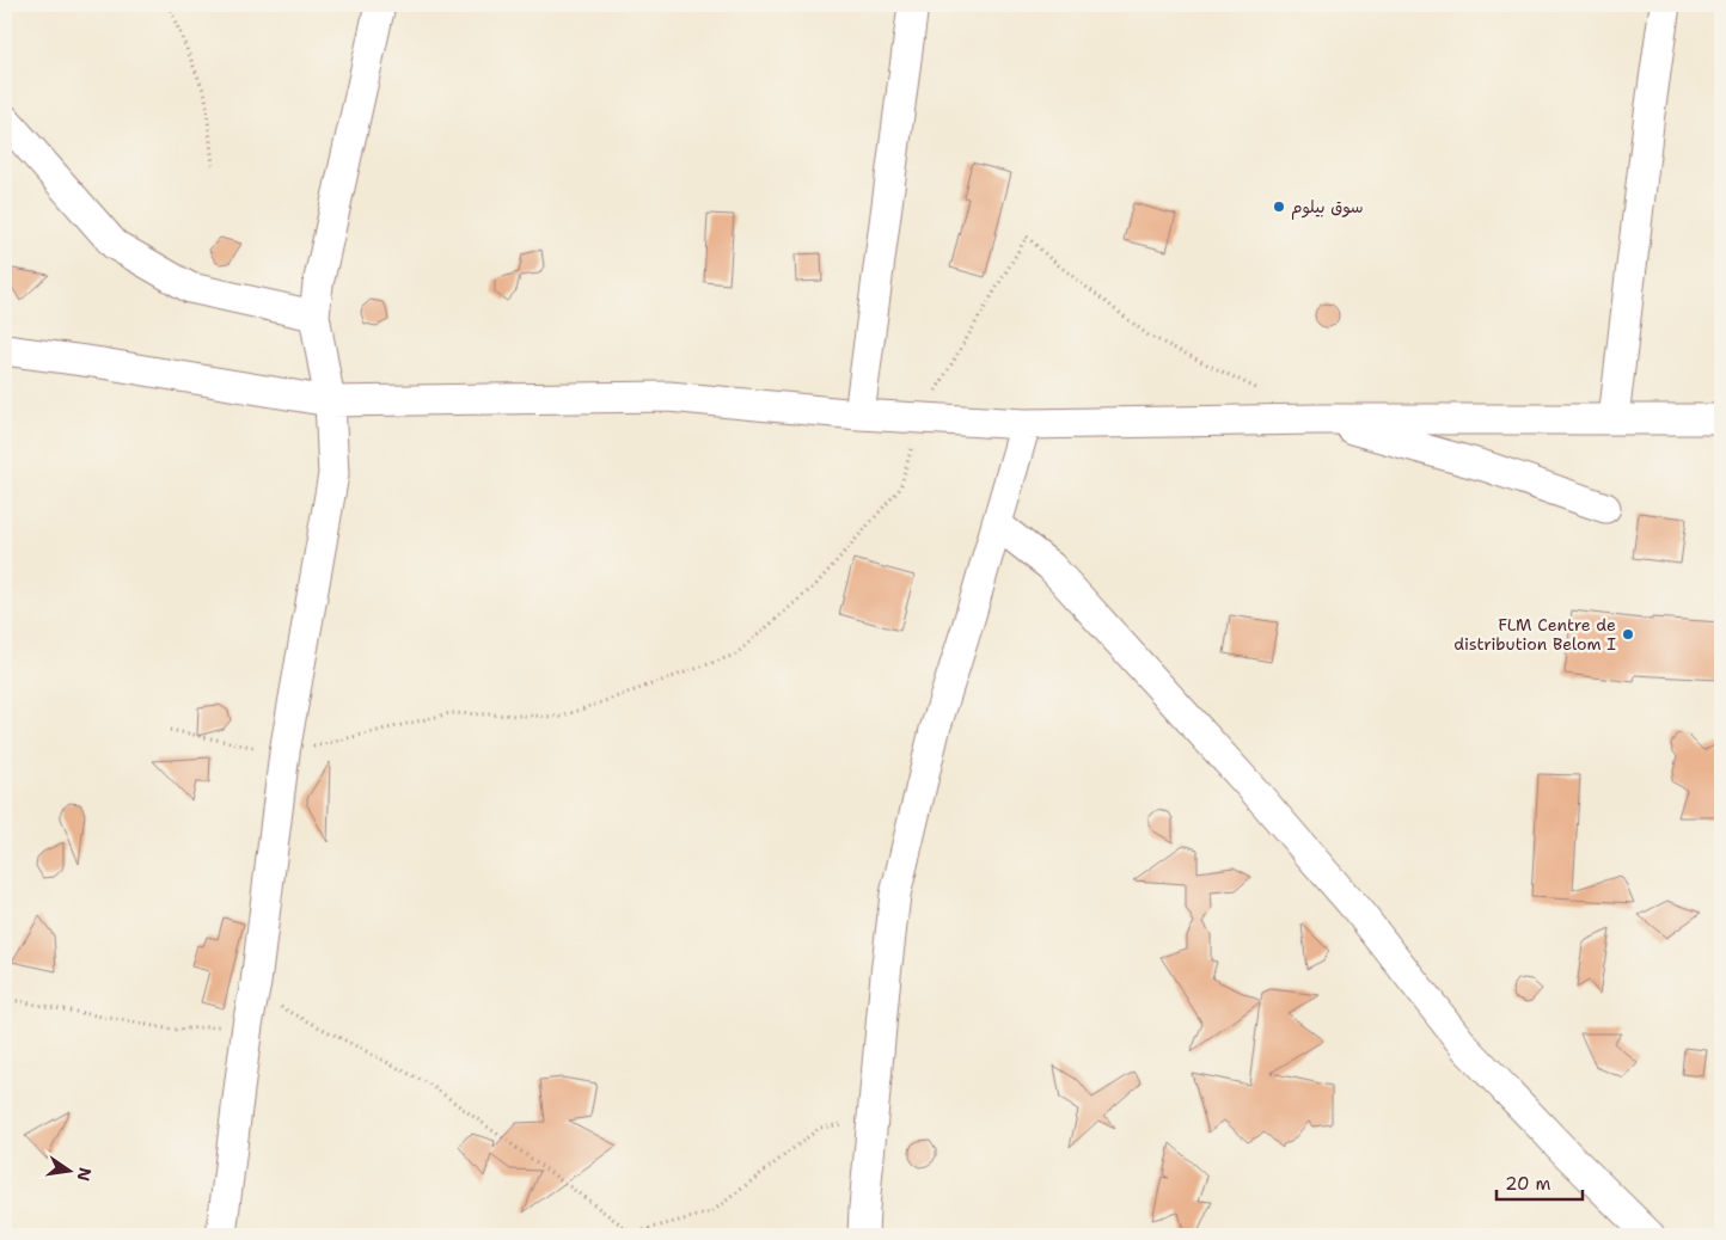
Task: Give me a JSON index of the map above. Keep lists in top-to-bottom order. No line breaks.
{"places":["سوق بيلوم","FLM Centre de distribution Belom I"],"scale_bar":"20 m","north":"right"}
